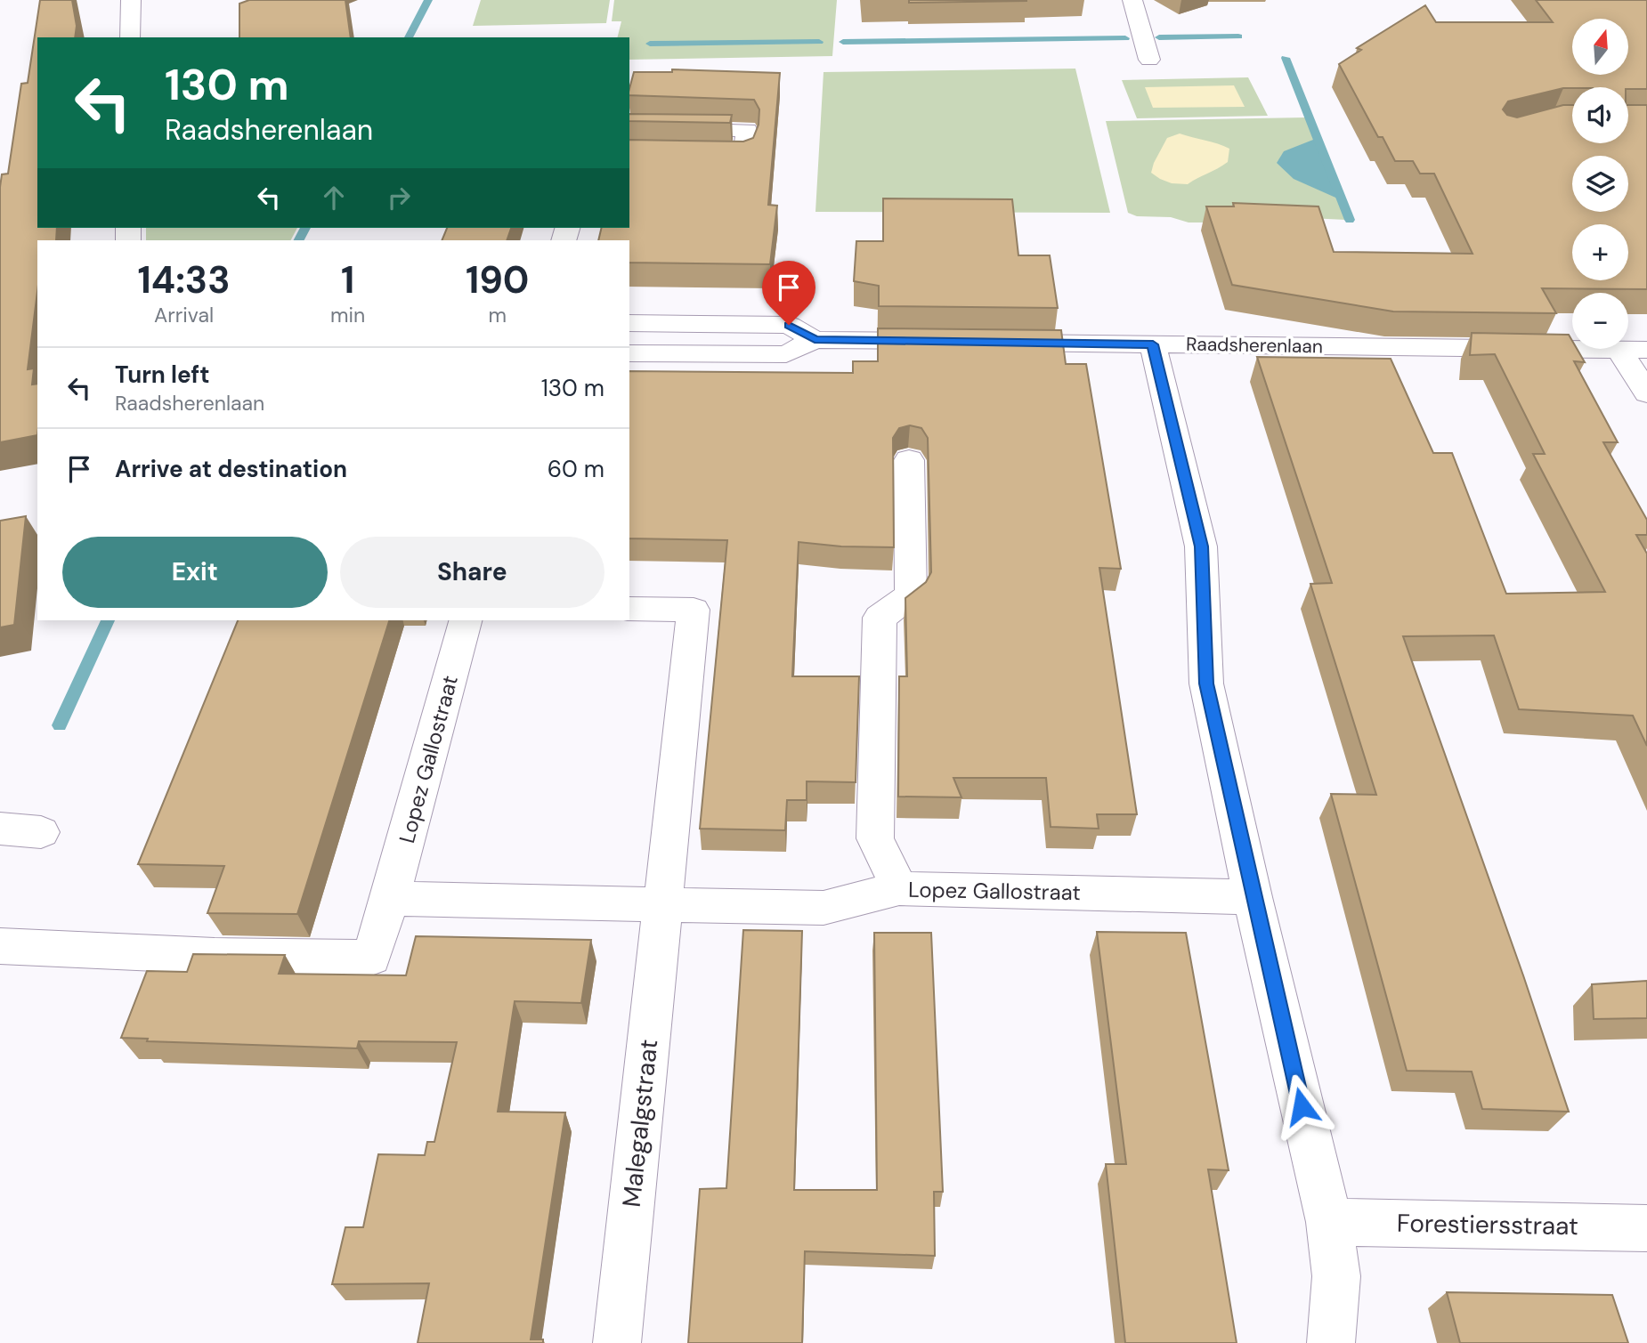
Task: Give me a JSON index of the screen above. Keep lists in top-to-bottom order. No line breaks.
{"streets":{"street":["Raadsherenlaan","Lopez Gallostraat","Malegalgstraat","Forestiersstraat"]},"crossings":[["Lopez Gallostraat","Malegalgstraat"]],"north":"top","page":{"map_buttons":["+","−"],"turn":["130 m","Raadsherenlaan"],"eta":["14:33","Arrival","1","min","190","m"],"list":[{"name":"Turn left","note":"Raadsherenlaan","value":"130 m"},{"name":"Arrive at destination","value":"60 m"}],"buttons":["Exit","Share"]}}
